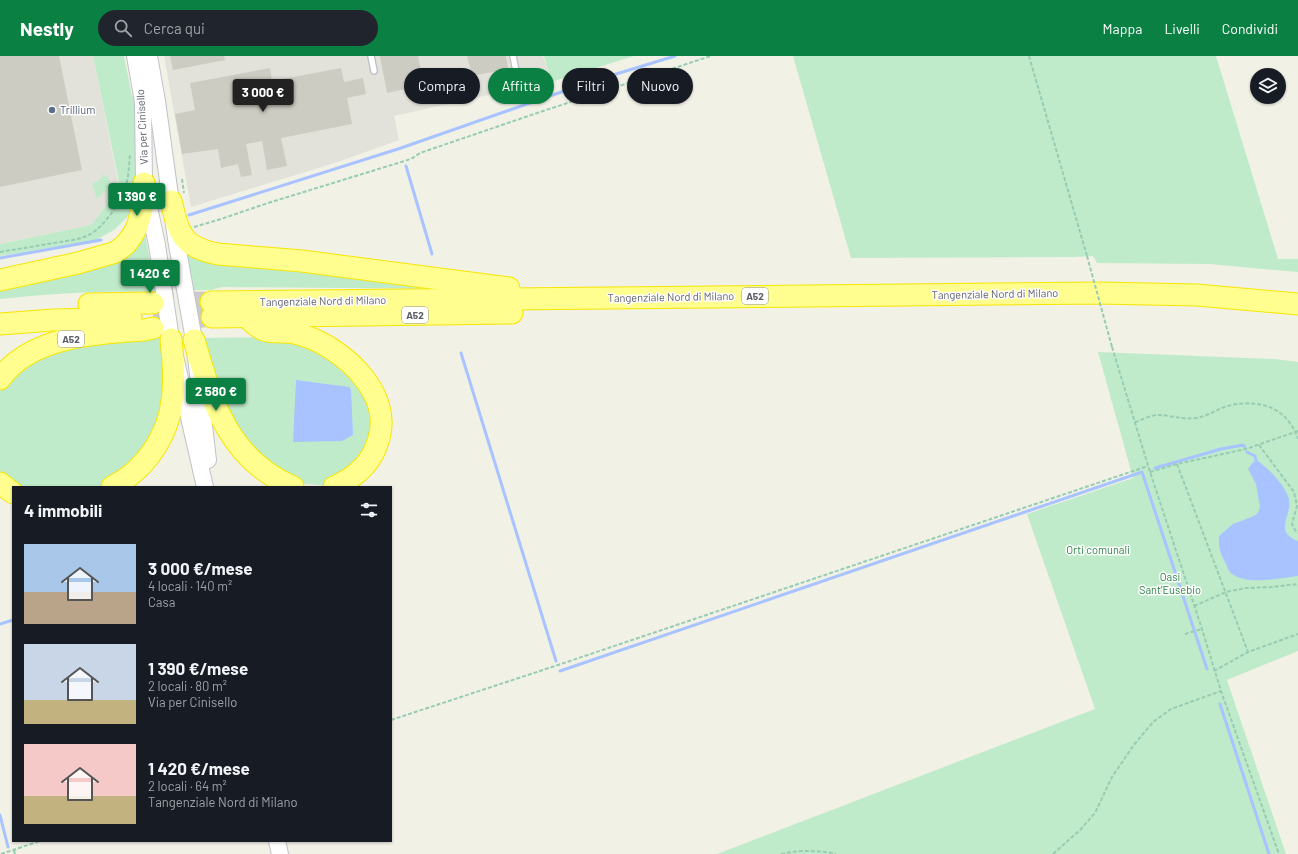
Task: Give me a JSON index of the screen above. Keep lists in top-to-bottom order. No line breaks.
{"streets":{"highway":["Tangenziale Nord di Milano","A52"],"main road":["Via per Cinisello"]},"crossings":[["Via per Cinisello","A52"],["Tangenziale Nord di Milano","A52"]],"parks":["Orti comunali","Oasi Sant'Eusebio"],"places":["Trillium"],"page":{"header":"Nestly","search":"Cerca qui","nav":["Mappa","Livelli","Condividi"],"chip":["Compra","Affitta","Filtri","Nuovo"],"price":["3 000 €","1 390 €","1 420 €","2 580 €"],"heading":"4 immobili","list":[{"name":"3 000 €/mese","note":"4 locali · 140 m² · Casa"},{"name":"1 390 €/mese","note":"2 locali · 80 m² · Via per Cinisello"},{"name":"1 420 €/mese","note":"2 locali · 64 m² · Tangenziale Nord di Milano"}]}}
